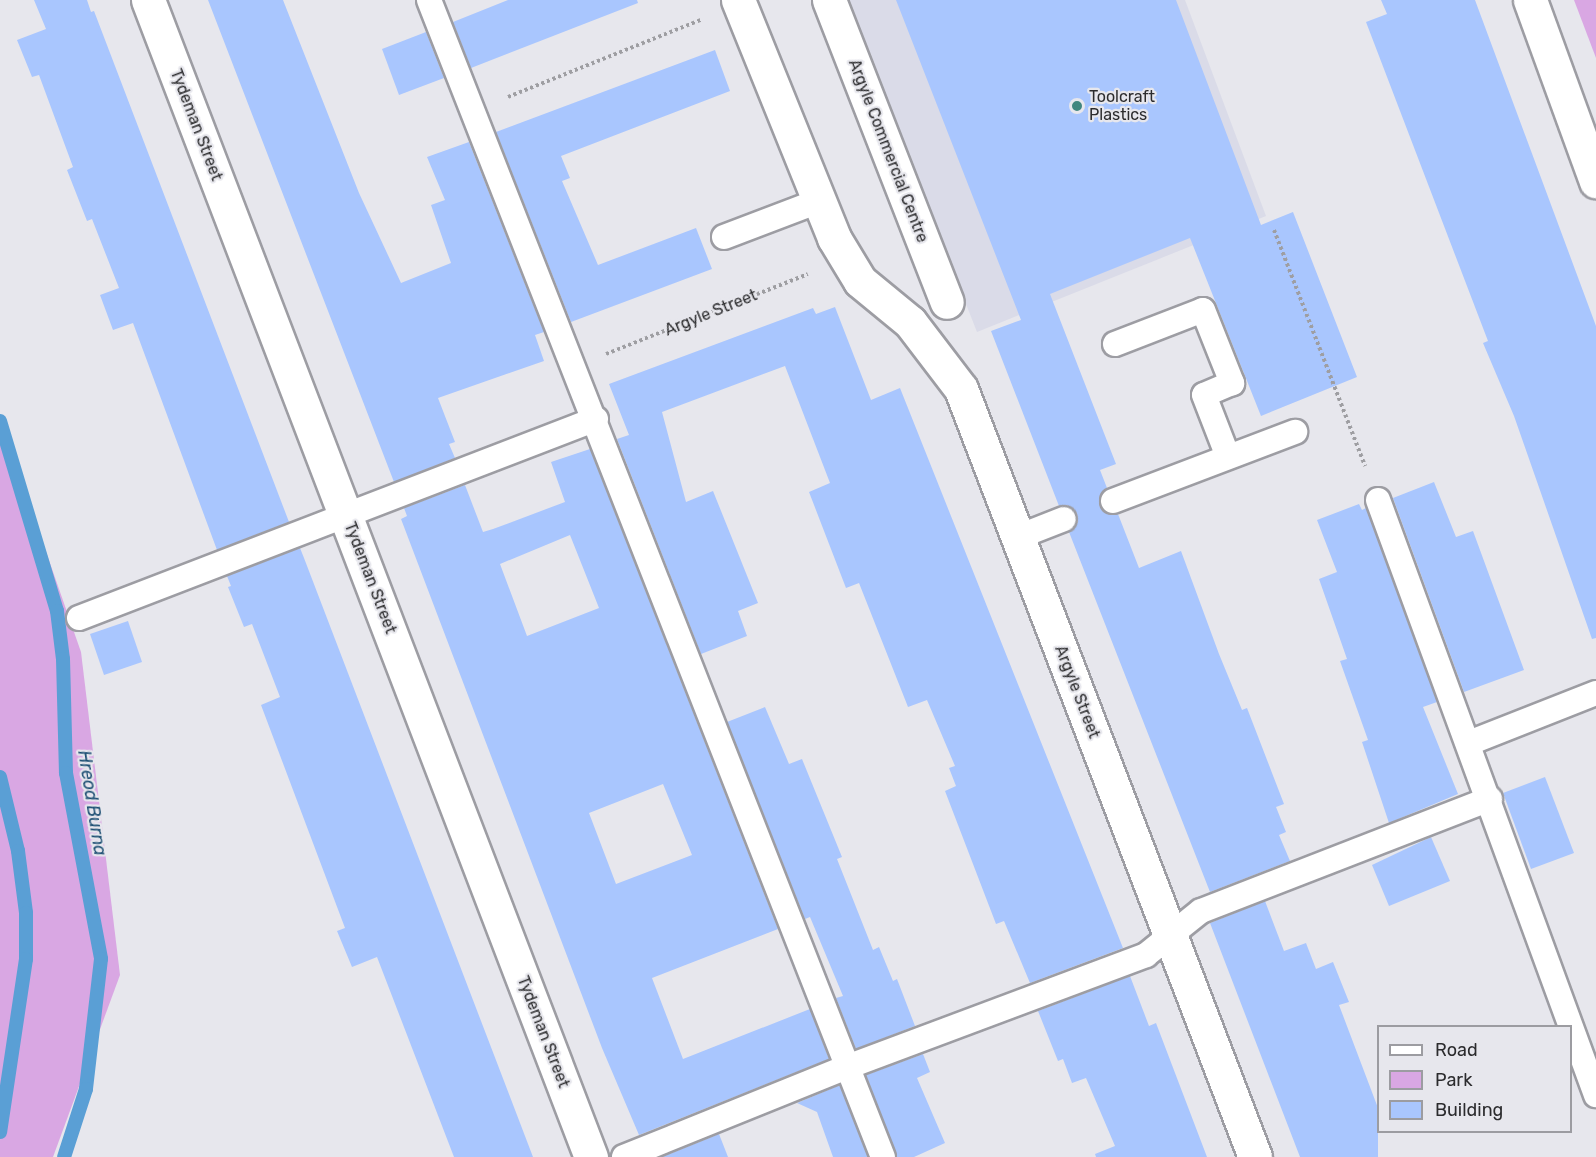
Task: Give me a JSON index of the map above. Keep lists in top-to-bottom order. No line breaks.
{"streets":{"street":["Tydeman Street","Argyle Commercial Centre","Argyle Street"]},"water":["Hreod Burna"],"places":["Toolcraft Plastics"],"legend":["Road","Park","Building"]}
